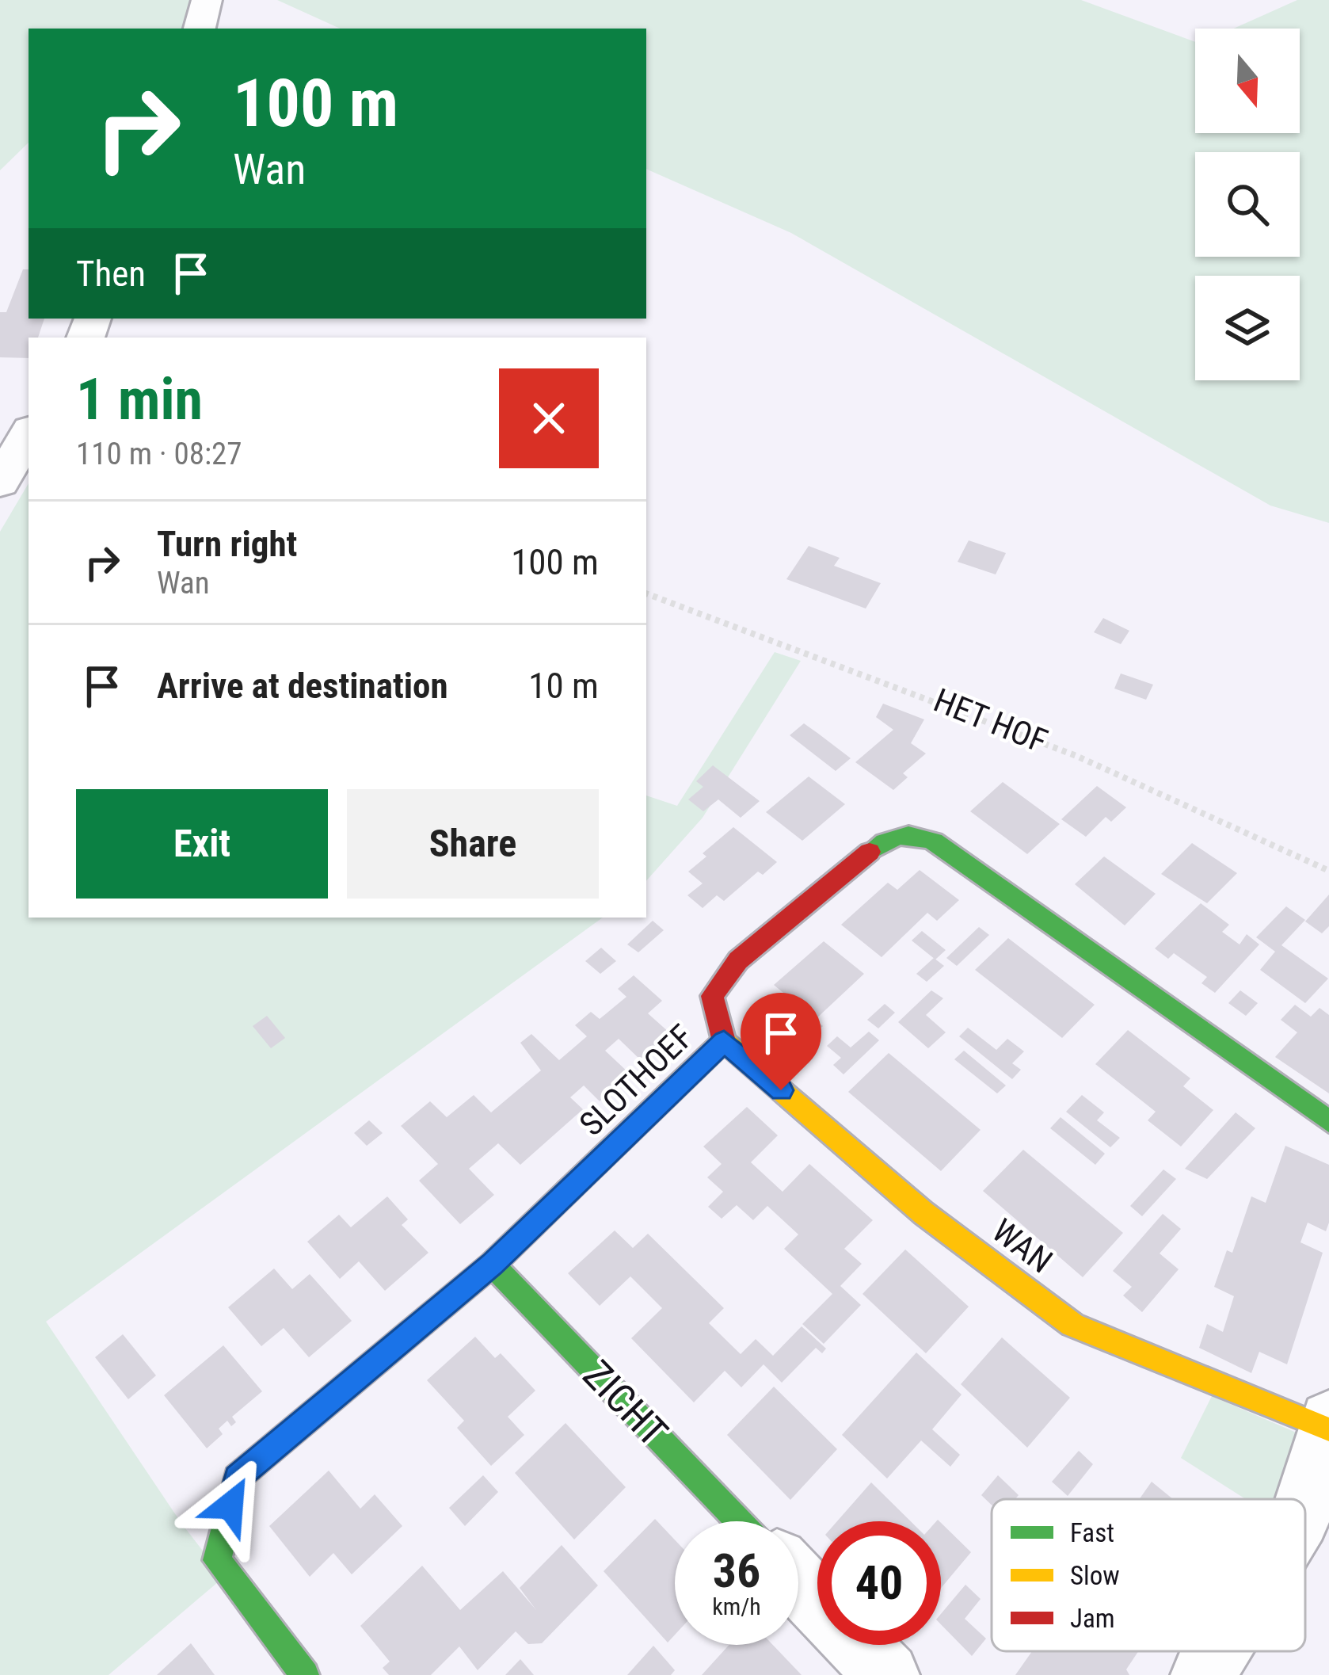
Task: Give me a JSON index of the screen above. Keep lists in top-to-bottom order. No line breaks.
{"streets":{"street":["SLOTHOEF","WAN","ZICHT"],"path":["HET HOF"]},"crossings":[["SLOTHOEF","WAN"],["SLOTHOEF","ZICHT"]],"legend":["Fast","Slow","Jam"],"north":"bottom","page":{"turn":["100 m","Wan"],"then":"Then","heading":["1 min","110 m · 08:27"],"list":[{"name":"Turn right","note":"Wan","value":"100 m"},{"name":"Arrive at destination","value":"10 m"}],"buttons":["Exit","Share"],"speed":"36 km/h","limit":"40"}}
